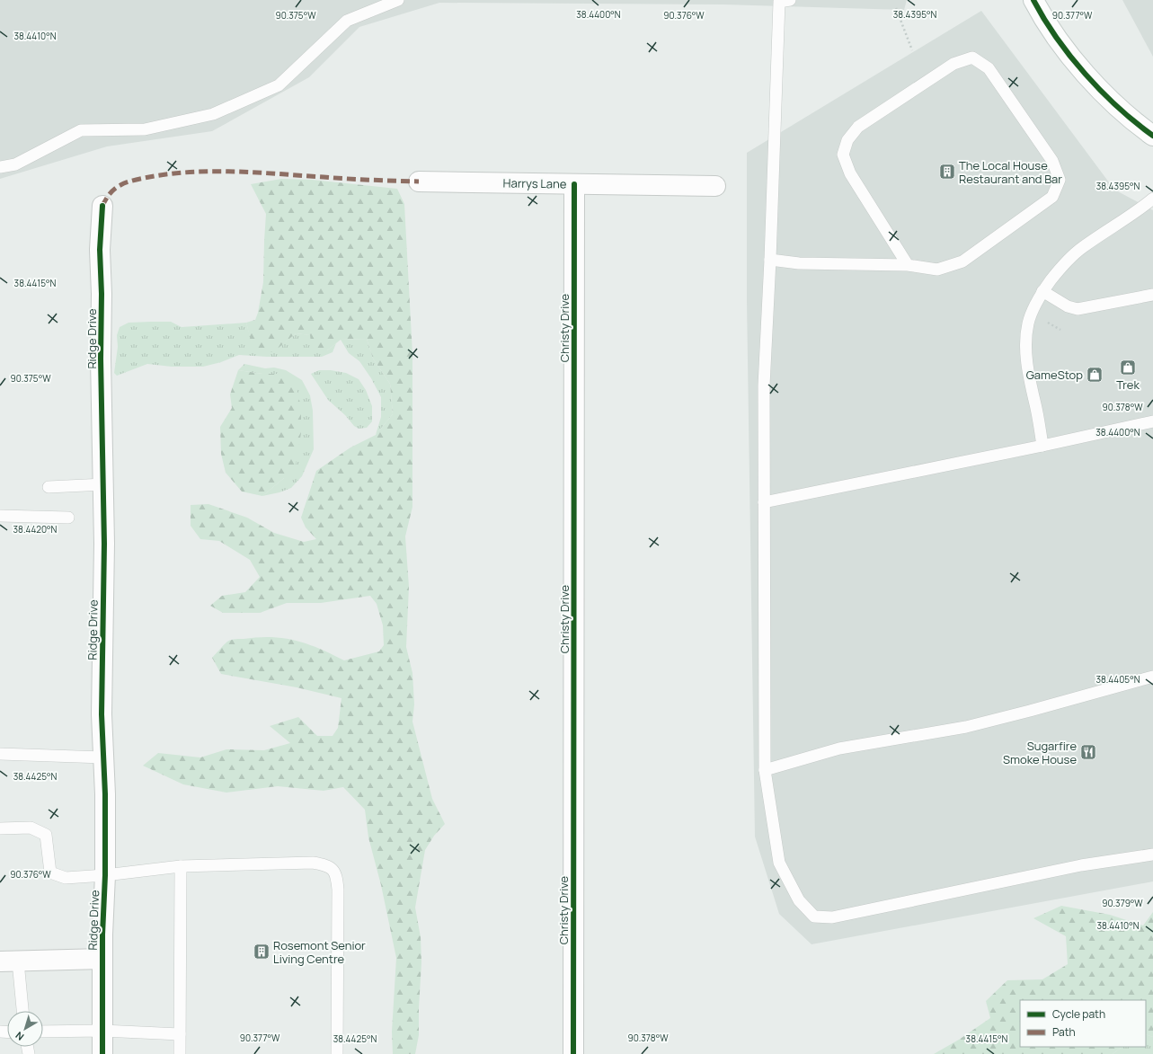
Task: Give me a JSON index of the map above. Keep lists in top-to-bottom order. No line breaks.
{"streets":{"street":["Harrys Lane","Christy Drive","Ridge Drive"]},"crossings":[["Harrys Lane","Christy Drive"]],"places":{"building":["The Local House Restaurant and Bar","Rosemont Senior Living Centre"],"shop":["Trek","GameStop"],"restaurant":["Sugarfire Smoke House"]},"legend":["Cycle path","Path"],"north":"bottom left","coordinates":["38.4400°N","38.4395°N","90.375°W","90.376°W","90.377°W","38.4410°N","38.4415°N","90.378°W","38.4420°N","38.4405°N","38.4425°N","90.379°W"]}
